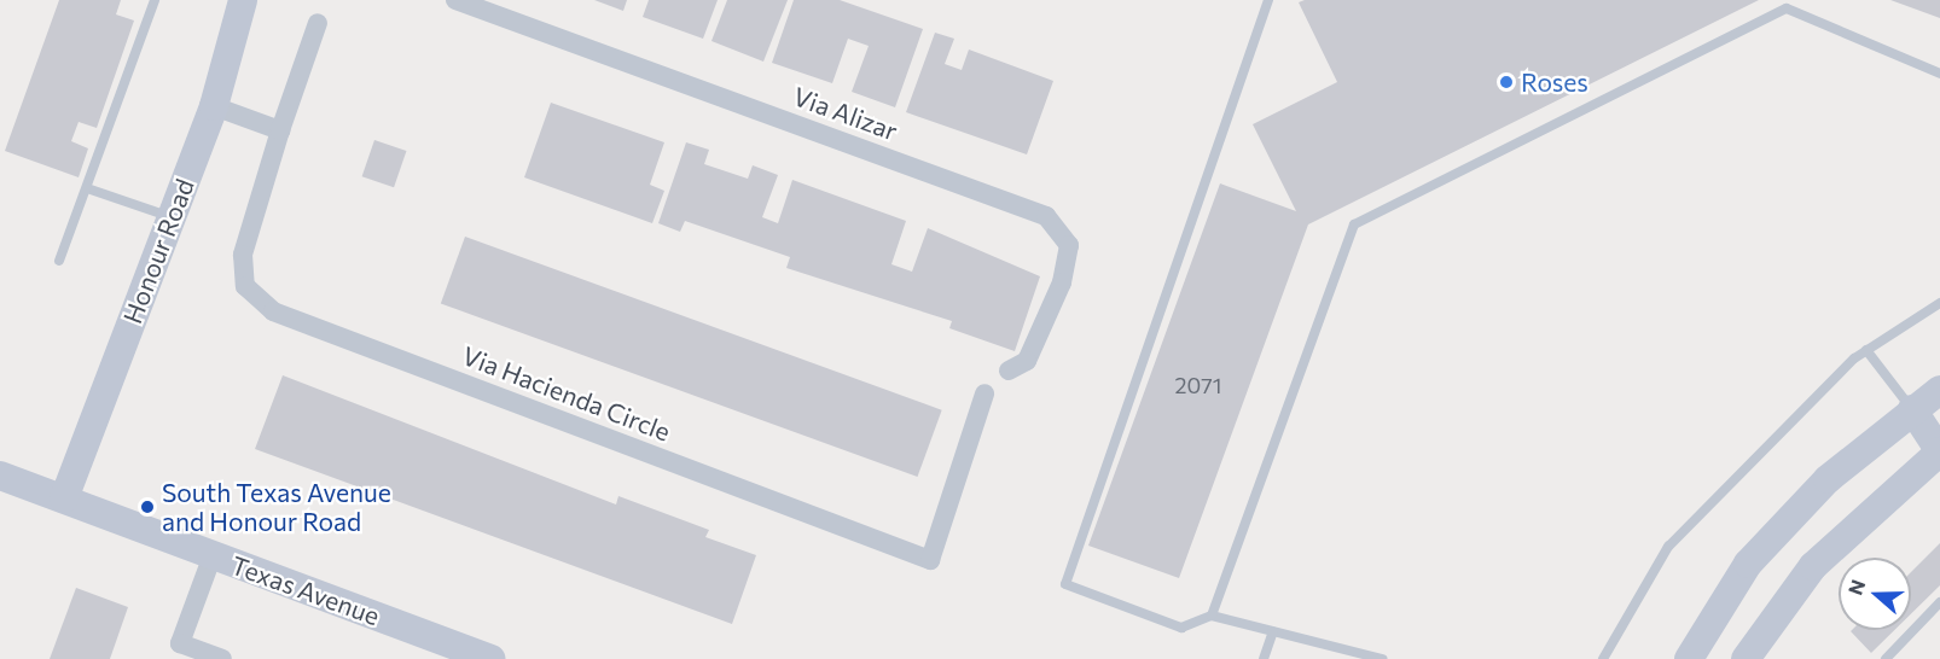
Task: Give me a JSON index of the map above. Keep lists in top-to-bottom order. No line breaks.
{"streets":{"street":["Via Alizar","Honour Road","Via Hacienda Circle","Texas Avenue"]},"crossings":[["Honour Road","Texas Avenue"]],"places":["Roses","South Texas Avenue and Honour Road"],"house_numbers":["2071"],"north":"left"}
